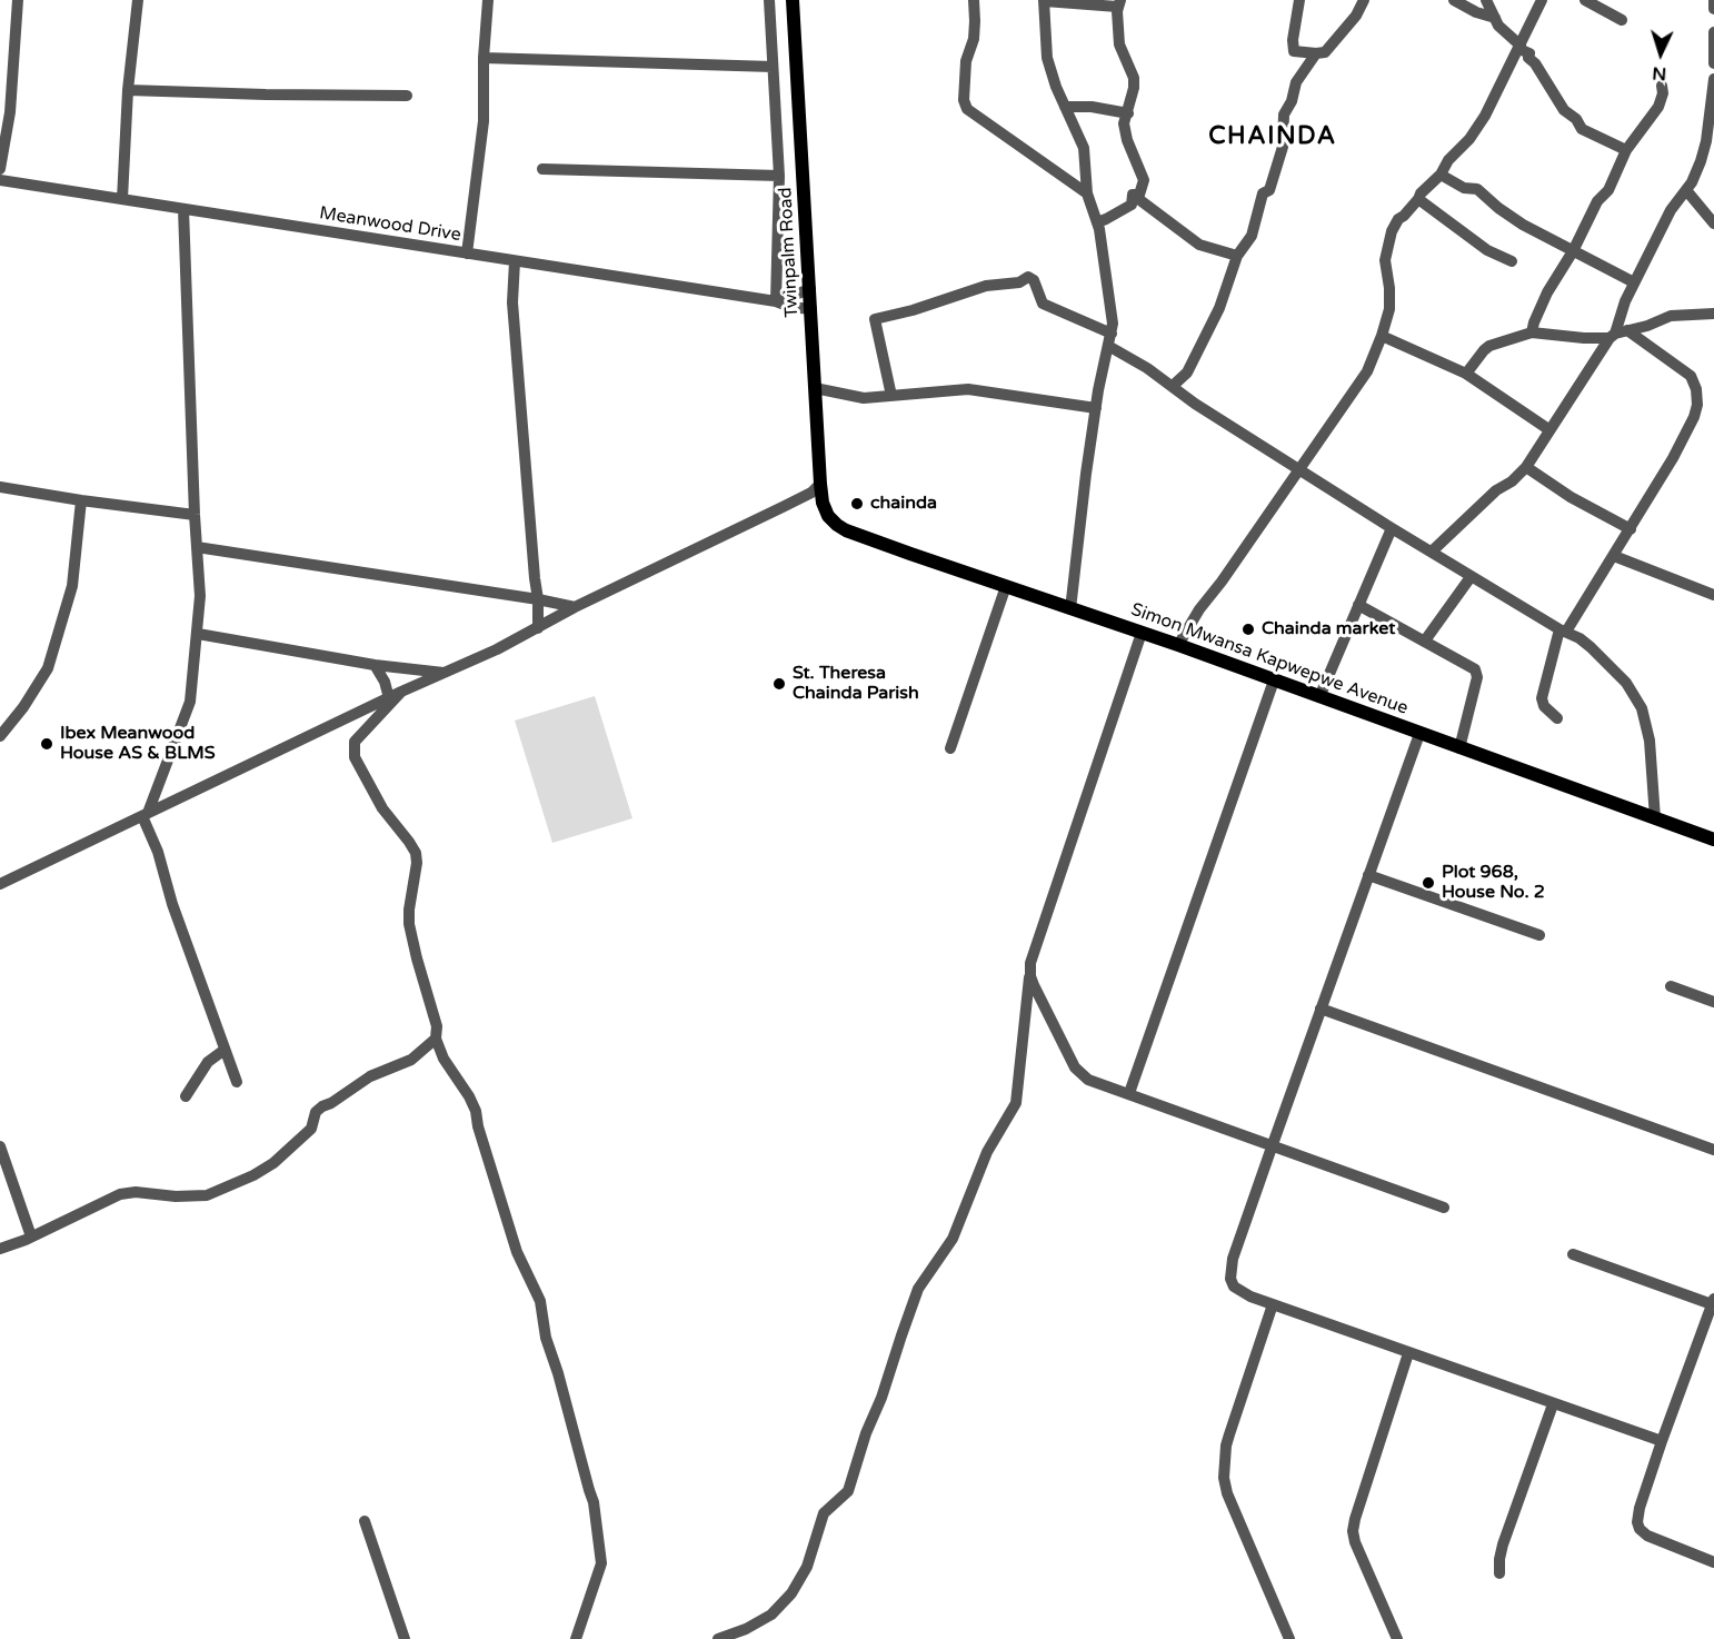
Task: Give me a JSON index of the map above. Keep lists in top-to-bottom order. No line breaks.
{"streets":{"main road":["Twinpalm Road","Simon Mwansa Kapwepwe Avenue"],"street":["Meanwood Drive"]},"crossings":[["Meanwood Drive","Twinpalm Road"],["Twinpalm Road","Simon Mwansa Kapwepwe Avenue"]],"districts":["CHAINDA"],"places":["chainda","Chainda market","St. Theresa Chainda Parish","Ibex Meanwood House AS & BLMS","Plot 968, House No. 2"],"north":"bottom"}
